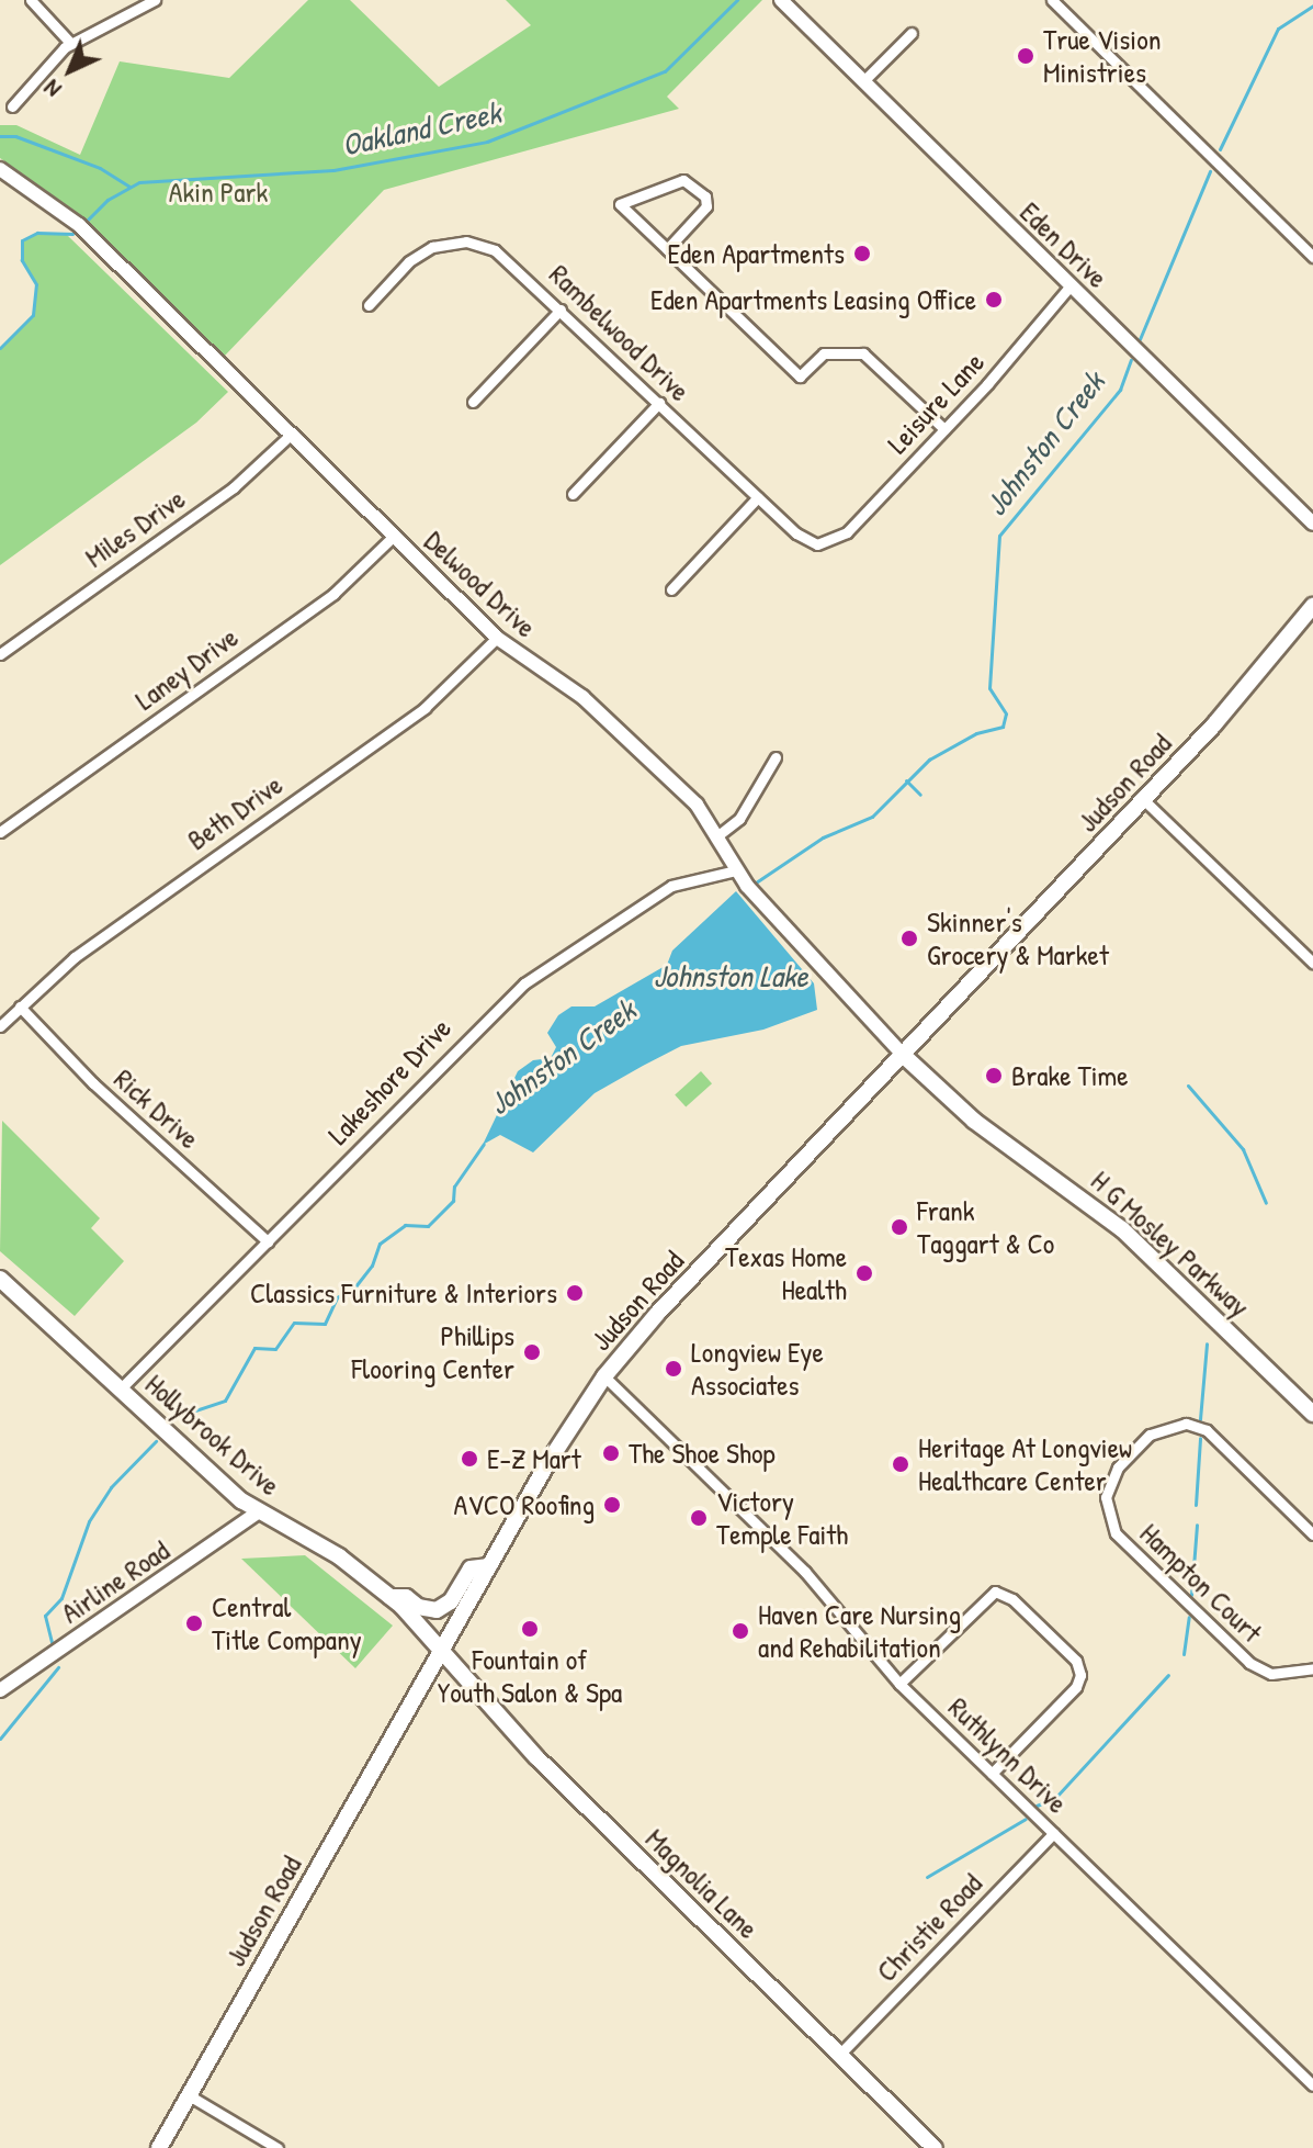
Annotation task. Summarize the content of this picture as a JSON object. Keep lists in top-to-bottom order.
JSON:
{
  "streets": {
    "main road": [
      "Judson Road",
      "H G Mosley Parkway",
      "Hollybrook Drive",
      "Magnolia Lane"
    ],
    "street": [
      "Eden Drive",
      "Rambelwood Drive",
      "Leisure Lane",
      "Miles Drive",
      "Delwood Drive",
      "Laney Drive",
      "Beth Drive",
      "Lakeshore Drive",
      "Rick Drive",
      "Airline Road",
      "Hampton Court",
      "Ruthlynn Drive",
      "Christie Road"
    ]
  },
  "crossings": [
    ["Eden Drive", "Leisure Lane"],
    ["Rambelwood Drive", "Leisure Lane"],
    ["Miles Drive", "Delwood Drive"],
    ["Delwood Drive", "Laney Drive"],
    ["Delwood Drive", "Judson Road"],
    ["Delwood Drive", "Beth Drive"],
    ["Delwood Drive", "Lakeshore Drive"],
    ["Delwood Drive", "H G Mosley Parkway"],
    ["Judson Road", "H G Mosley Parkway"],
    ["Judson Road", "Hollybrook Drive"],
    ["Judson Road", "Ruthlynn Drive"],
    ["Judson Road", "Magnolia Lane"],
    ["Beth Drive", "Rick Drive"],
    ["Lakeshore Drive", "Rick Drive"],
    ["Lakeshore Drive", "Hollybrook Drive"],
    ["Hollybrook Drive", "Airline Road"],
    ["Hollybrook Drive", "Magnolia Lane"],
    ["Ruthlynn Drive", "Christie Road"],
    ["Magnolia Lane", "Christie Road"]
  ],
  "water": ["Oakland Creek", "Johnston Creek", "Johnston Lake"],
  "parks": ["Akin Park"],
  "places": [
    "True Vision Ministries",
    "Eden Apartments",
    "Eden Apartments Leasing Office",
    "Skinner's Grocery & Market",
    "Brake Time",
    "Frank Taggart & Co",
    "Texas Home Health",
    "Classics Furniture & Interiors",
    "Phillips Flooring Center",
    "Longview Eye Associates",
    "The Shoe Shop",
    "E-Z Mart",
    "Heritage At Longview Healthcare Center",
    "AVCO Roofing",
    "Victory Temple Faith",
    "Central Title Company",
    "Fountain of Youth Salon & Spa",
    "Haven Care Nursing and Rehabilitation"
  ],
  "north": "bottom left"
}
